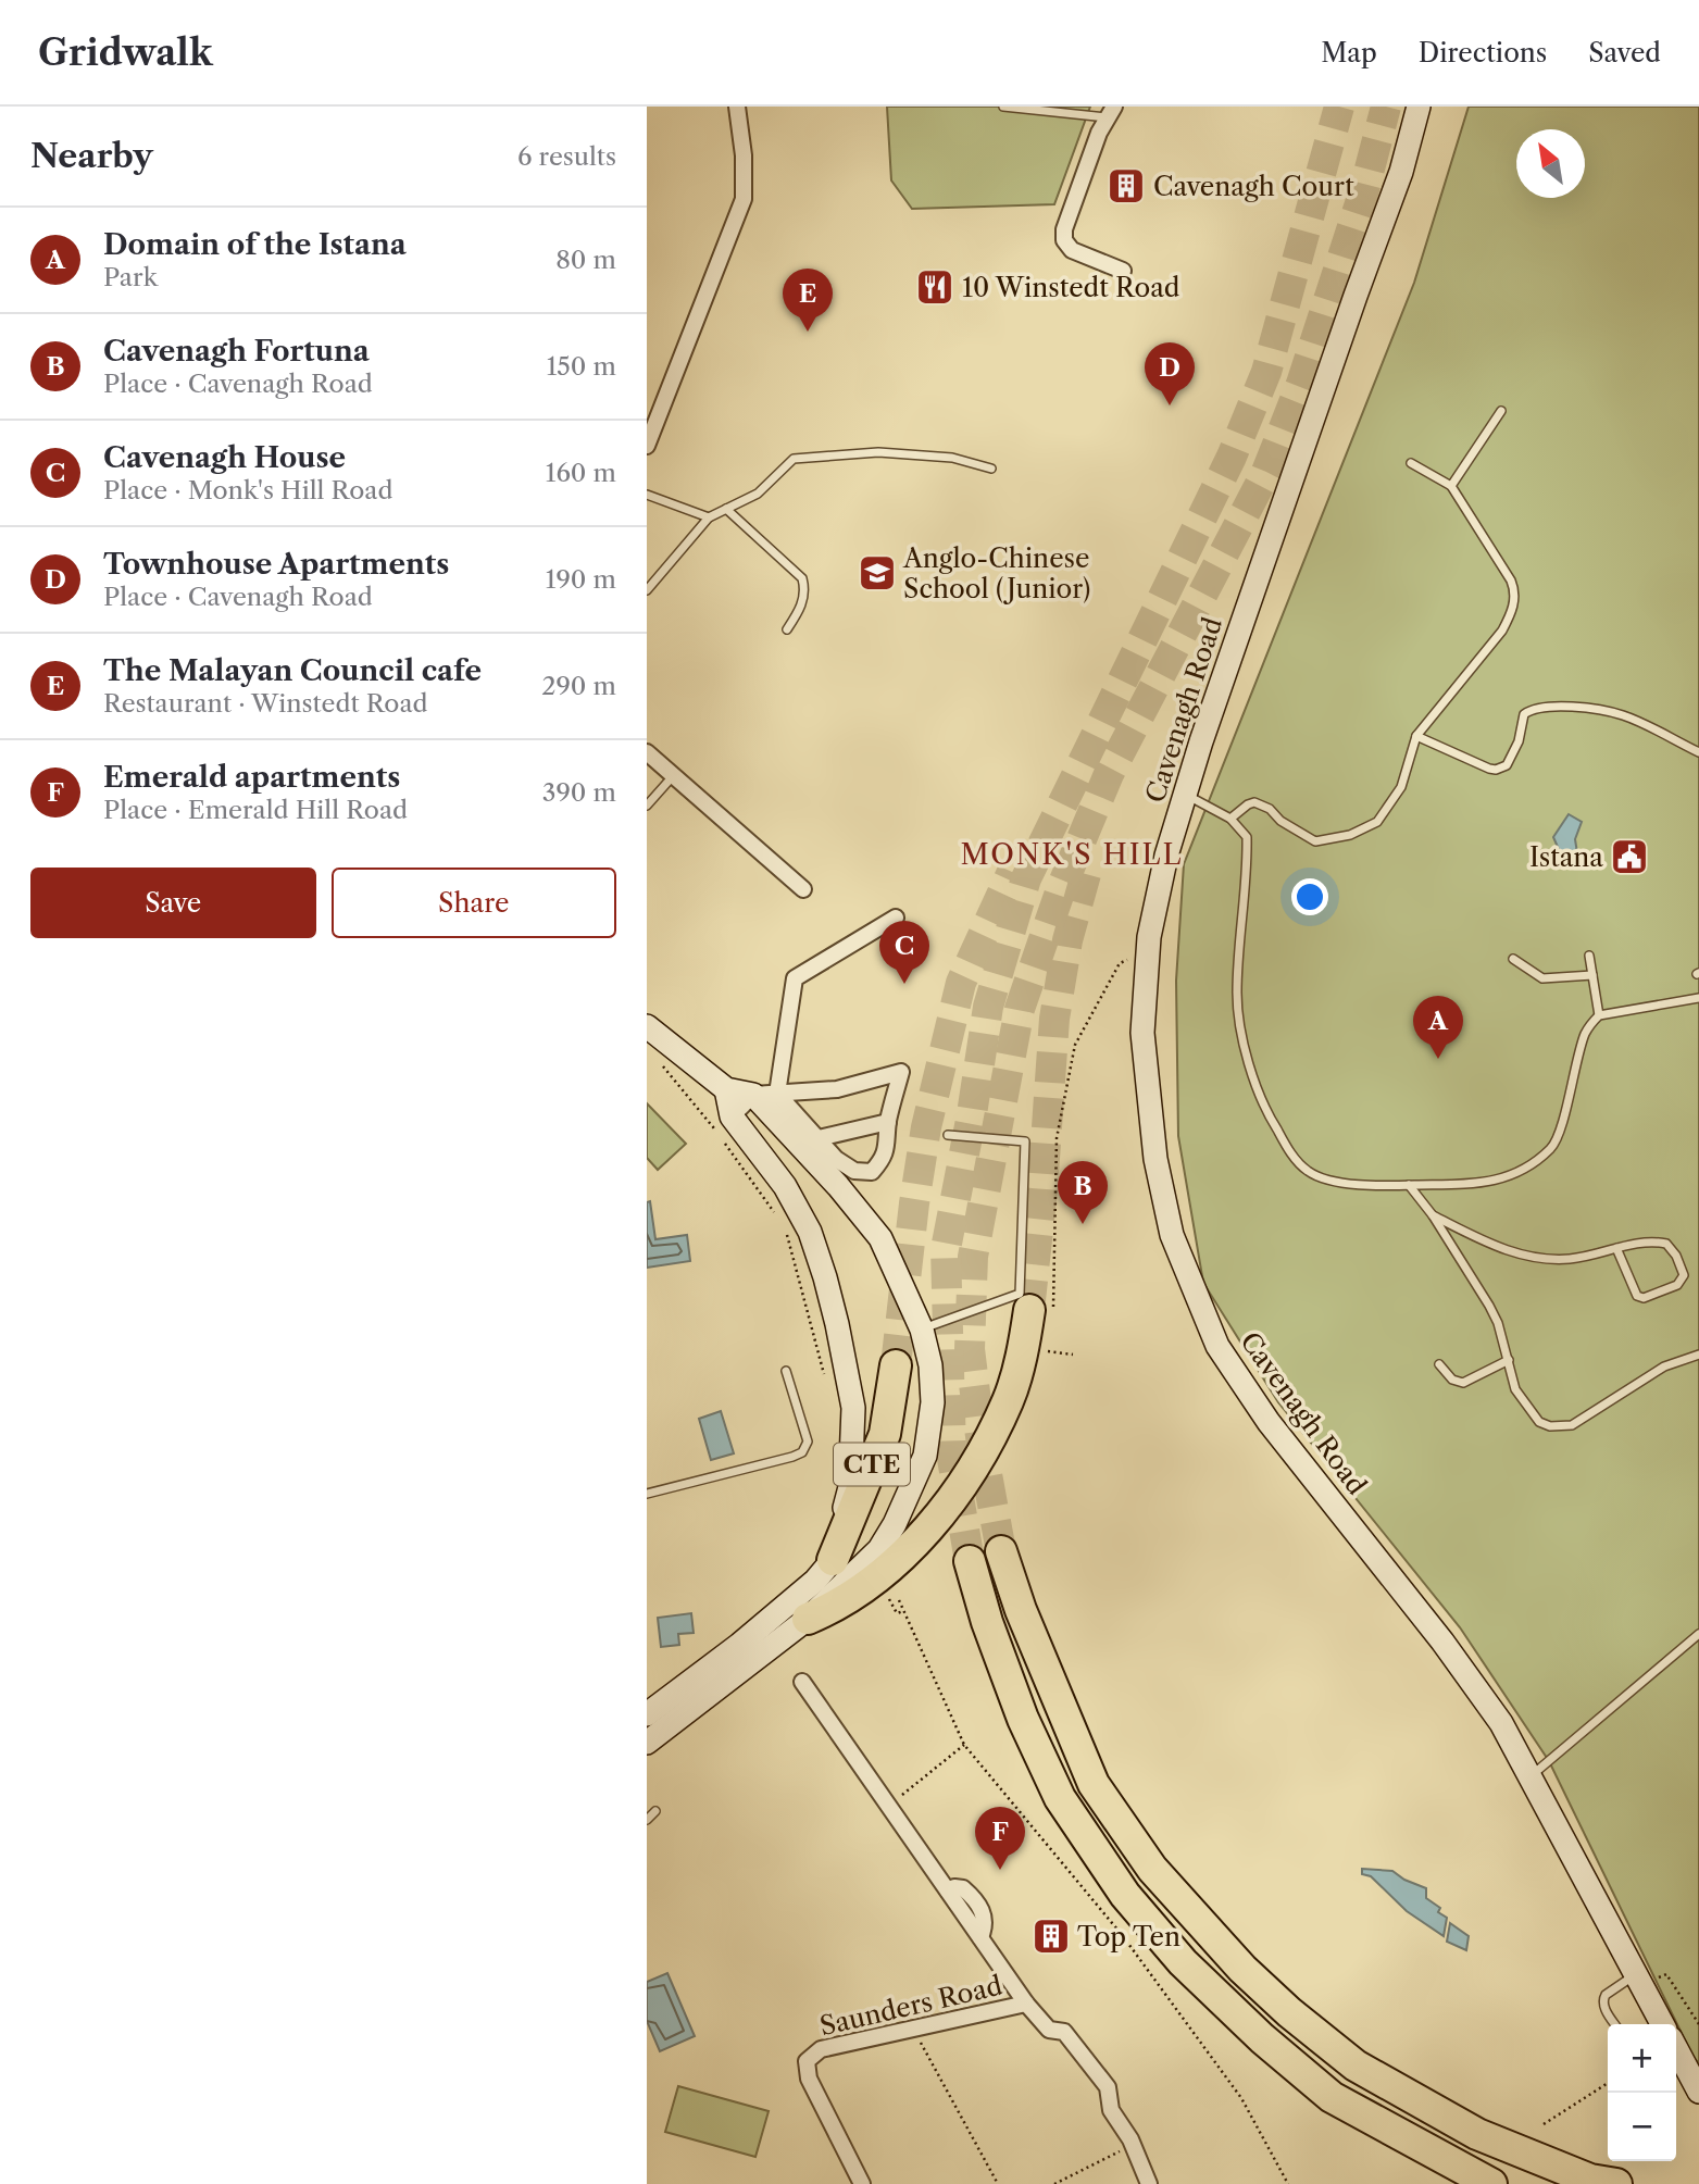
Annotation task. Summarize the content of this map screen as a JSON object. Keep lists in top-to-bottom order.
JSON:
{
  "streets": {
    "highway": ["CTE"],
    "street": ["Cavenagh Road", "Saunders Road"]
  },
  "districts": ["MONK'S HILL"],
  "places": {
    "building": ["Cavenagh Court", "Top Ten"],
    "restaurant": ["10 Winstedt Road"],
    "school or university": ["Anglo-Chinese School (Junior)"],
    "public building": ["Istana"]
  },
  "north": "top left",
  "page": {
    "header": "Gridwalk",
    "nav": ["Map", "Directions", "Saved"],
    "heading": ["Nearby", "6 results"],
    "list": [
      {
        "mark": "A",
        "name": "Domain of the Istana",
        "note": "Park",
        "value": "80 m"
      },
      {
        "mark": "B",
        "name": "Cavenagh Fortuna",
        "note": "Place · Cavenagh Road",
        "value": "150 m"
      },
      {
        "mark": "C",
        "name": "Cavenagh House",
        "note": "Place · Monk's Hill Road",
        "value": "160 m"
      },
      {
        "mark": "D",
        "name": "Townhouse Apartments",
        "note": "Place · Cavenagh Road",
        "value": "190 m"
      },
      {
        "mark": "E",
        "name": "The Malayan Council cafe",
        "note": "Restaurant · Winstedt Road",
        "value": "290 m"
      },
      {
        "mark": "F",
        "name": "Emerald apartments",
        "note": "Place · Emerald Hill Road",
        "value": "390 m"
      }
    ],
    "pins": [
      "E",
      "D",
      "C",
      "A",
      "B",
      "F"
    ],
    "buttons": ["Save", "Share"],
    "map_buttons": ["+", "−"]
  }
}
